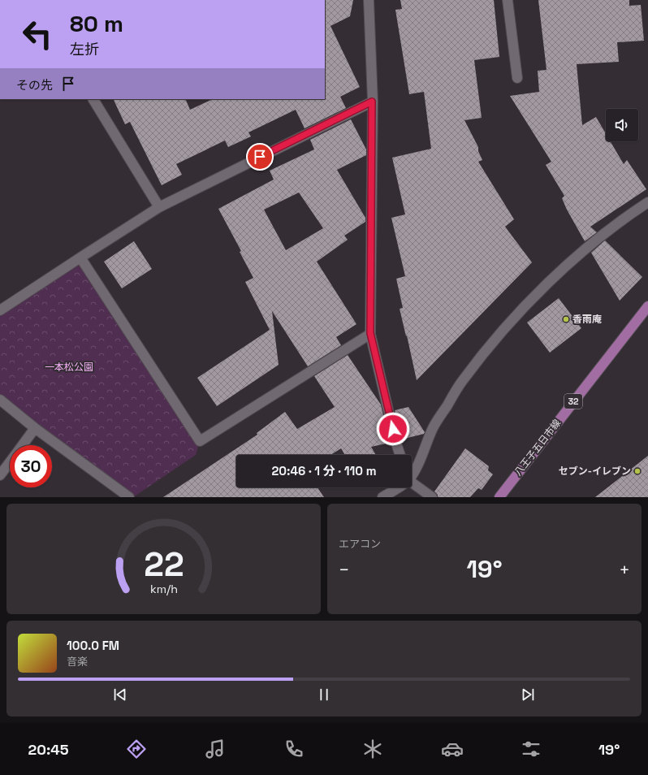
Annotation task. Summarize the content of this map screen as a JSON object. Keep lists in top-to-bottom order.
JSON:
{
  "streets": {
    "main road": ["32", "八王子五日市線"]
  },
  "parks": ["一本松公園"],
  "places": ["香雨庵", "セブン-イレブン"],
  "page": {
    "turn": ["80 m", "左折"],
    "then": "その先",
    "limit": "30",
    "trip": "20:46 · 1 分 · 110 m",
    "tile": "エアコン",
    "heat": ["−", "19°", "+"],
    "song": ["100.0 FM", "音楽"],
    "tabs": ["20:45", "19°"],
    "gauge": ["22", "km/h"]
  }
}
